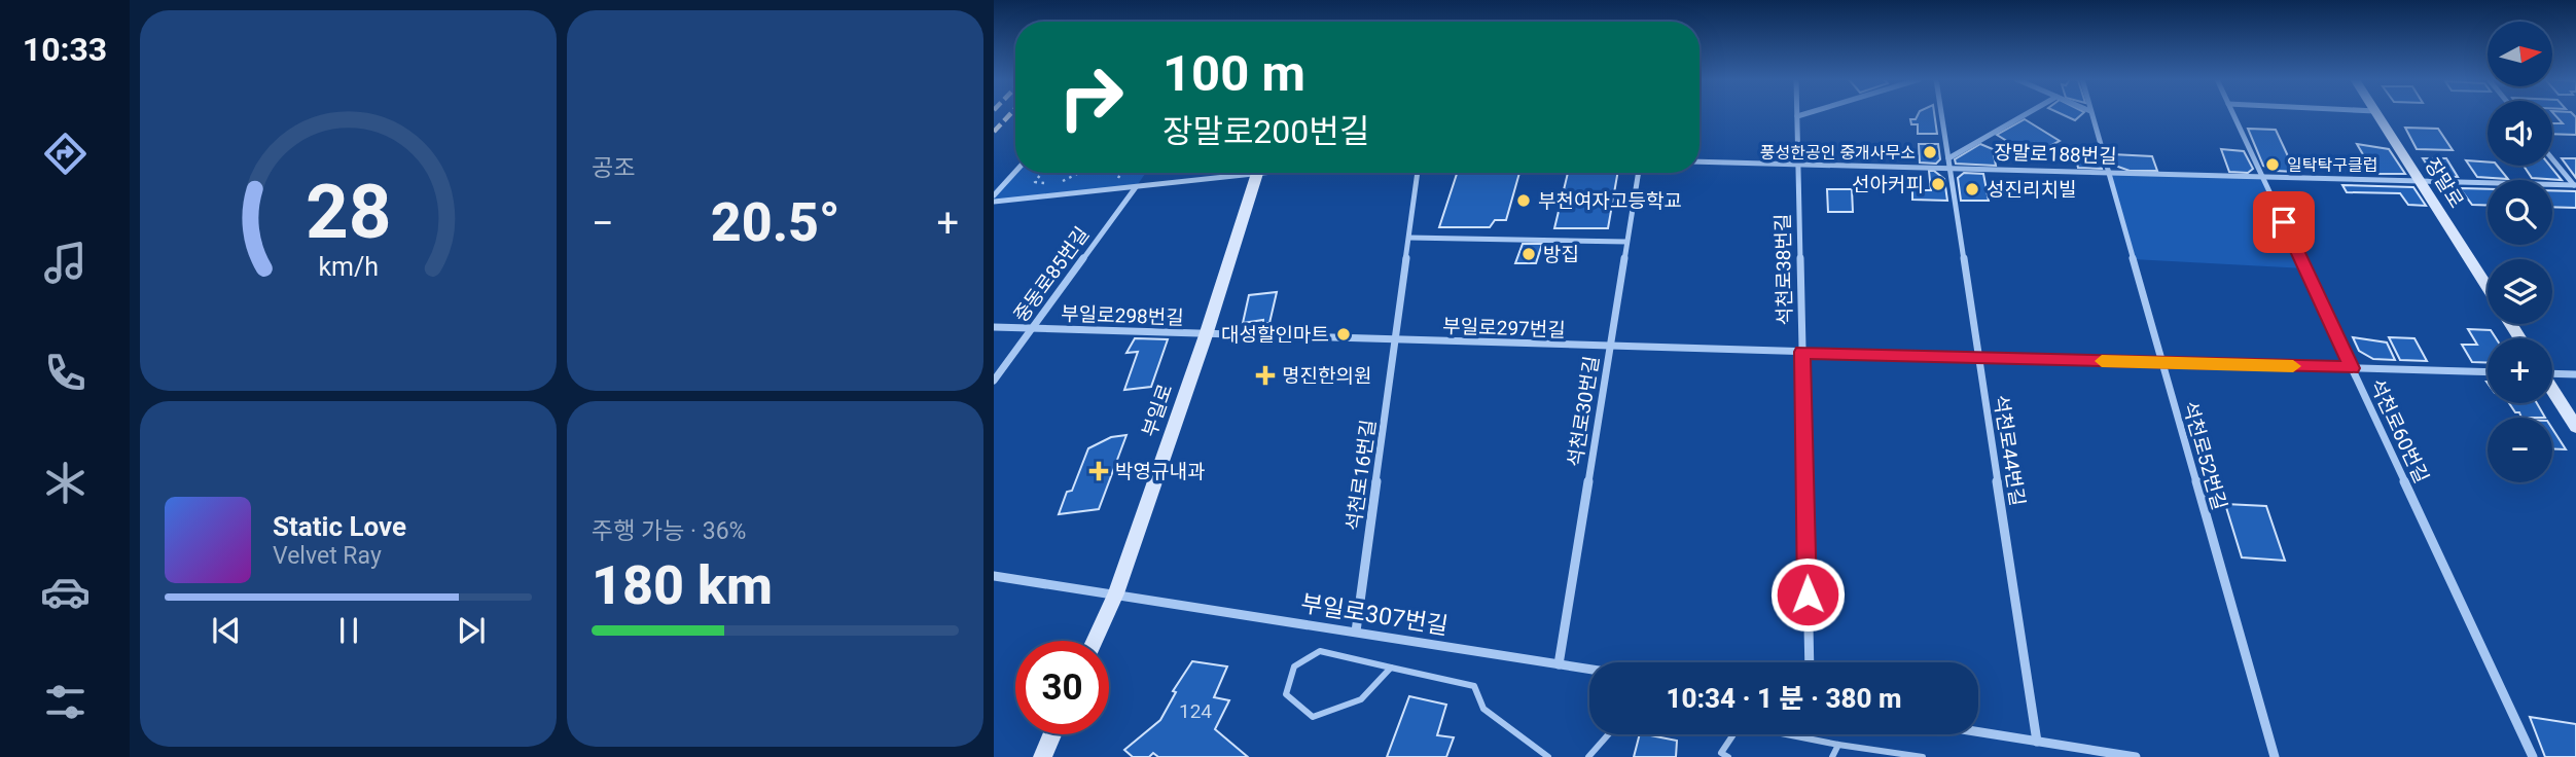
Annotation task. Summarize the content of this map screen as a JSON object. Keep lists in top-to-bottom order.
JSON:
{
  "streets": {
    "street": [
      "장말로188번길",
      "장말로",
      "석천로38번길",
      "중동로85번길",
      "부일로298번길",
      "부일로297번길",
      "부일로",
      "석천로30번길",
      "석천로60번길",
      "석천로44번길",
      "석천로52번길",
      "석천로16번길",
      "부일로307번길"
    ]
  },
  "crossings": [
    ["장말로188번길", "장말로"],
    ["장말로188번길", "석천로38번길"],
    ["장말로188번길", "석천로60번길"],
    ["장말로188번길", "석천로44번길"],
    ["장말로188번길", "석천로52번길"],
    ["석천로38번길", "부일로297번길"],
    ["중동로85번길", "부일로298번길"],
    ["부일로298번길", "부일로297번길"],
    ["부일로298번길", "부일로"],
    ["부일로297번길", "부일로"],
    ["부일로297번길", "석천로30번길"],
    ["부일로297번길", "석천로60번길"],
    ["부일로297번길", "석천로44번길"],
    ["부일로297번길", "석천로52번길"],
    ["부일로297번길", "석천로16번길"],
    ["부일로", "부일로307번길"],
    ["석천로30번길", "부일로307번길"],
    ["석천로16번길", "부일로307번길"]
  ],
  "places": {
    "other": [
      "풍성한공인 중개사무소",
      "일탁탁구클럽",
      "선아커피",
      "성진리치빌",
      "부천여자고등학교",
      "방집",
      "대성할인마트"
    ],
    "health": ["명진한의원", "박영규내과"]
  },
  "house_numbers": ["124"],
  "north": "right",
  "page": {
    "tabs": "10:33",
    "tile": [
      "공조",
      ["주행 가능 · 36%", "180 km"]
    ],
    "map_buttons": ["+", "−"],
    "turn": ["100 m", "장말로200번길"],
    "heat": ["−", "20.5°", "+"],
    "song": ["Static Love", "Velvet Ray"],
    "limit": "30",
    "trip": "10:34 · 1 분 · 380 m",
    "gauge": ["28", "km/h"]
  }
}
